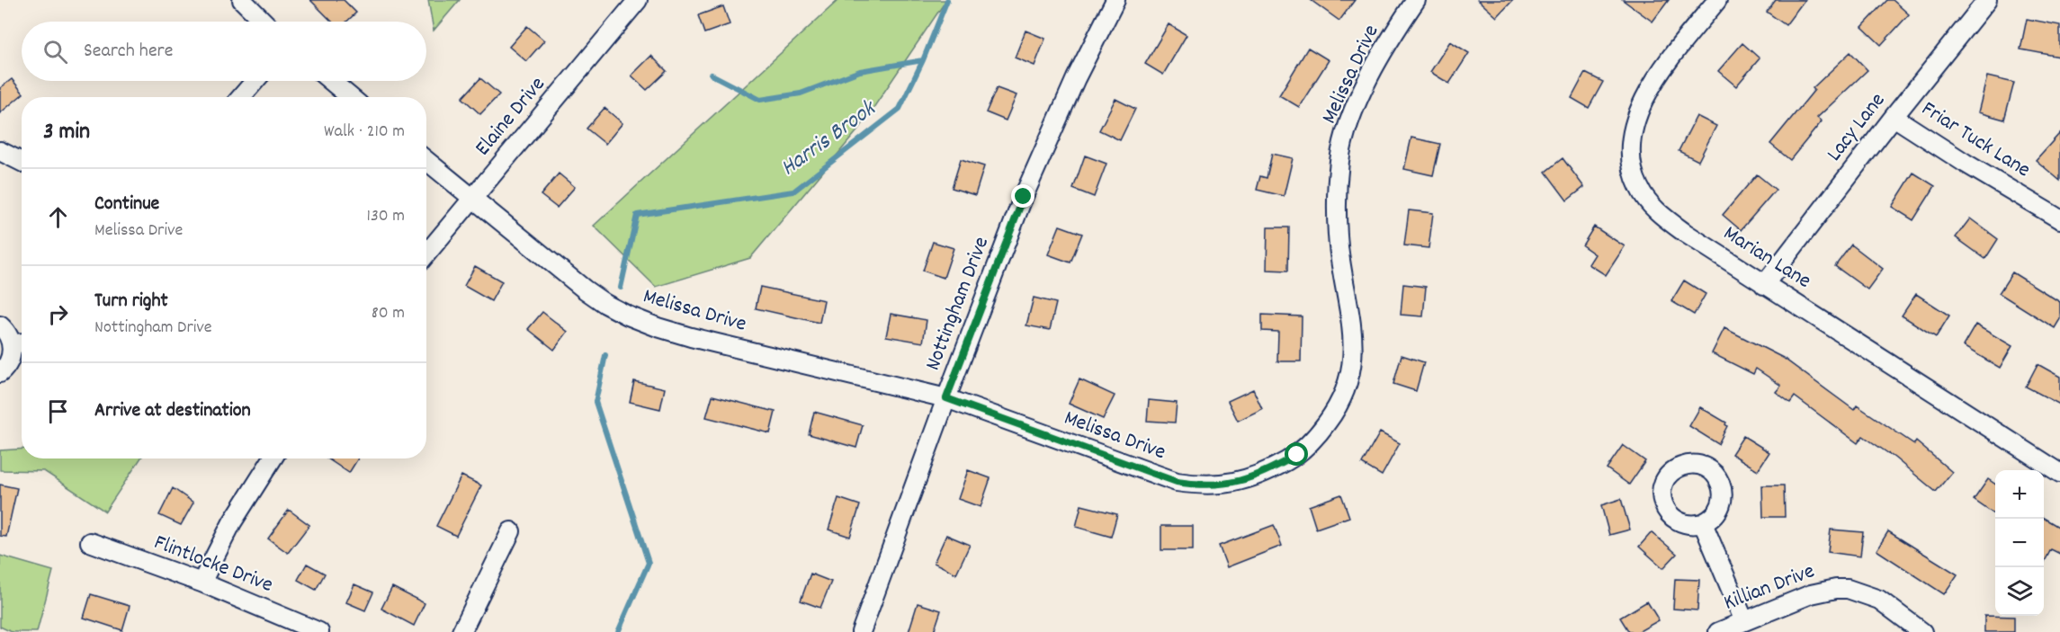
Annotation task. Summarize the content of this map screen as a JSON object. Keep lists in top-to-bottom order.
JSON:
{
  "streets": {
    "street": [
      "Melissa Drive",
      "Elaine Drive",
      "Lacy Lane",
      "Friar Tuck Lane",
      "Marian Lane",
      "Nottingham Drive",
      "Flintlocke Drive",
      "Killian Drive"
    ]
  },
  "crossings": [
    ["Melissa Drive", "Elaine Drive"],
    ["Melissa Drive", "Nottingham Drive"],
    ["Lacy Lane", "Friar Tuck Lane"],
    ["Lacy Lane", "Marian Lane"]
  ],
  "water": ["Harris Brook"],
  "page": {
    "search": "Search here",
    "heading": ["3 min", "Walk · 210 m"],
    "list": [
      ["Continue", "Melissa Drive", "130 m"],
      ["Turn right", "Nottingham Drive", "80 m"],
      "Arrive at destination"
    ],
    "map_buttons": ["+", "−"]
  }
}
